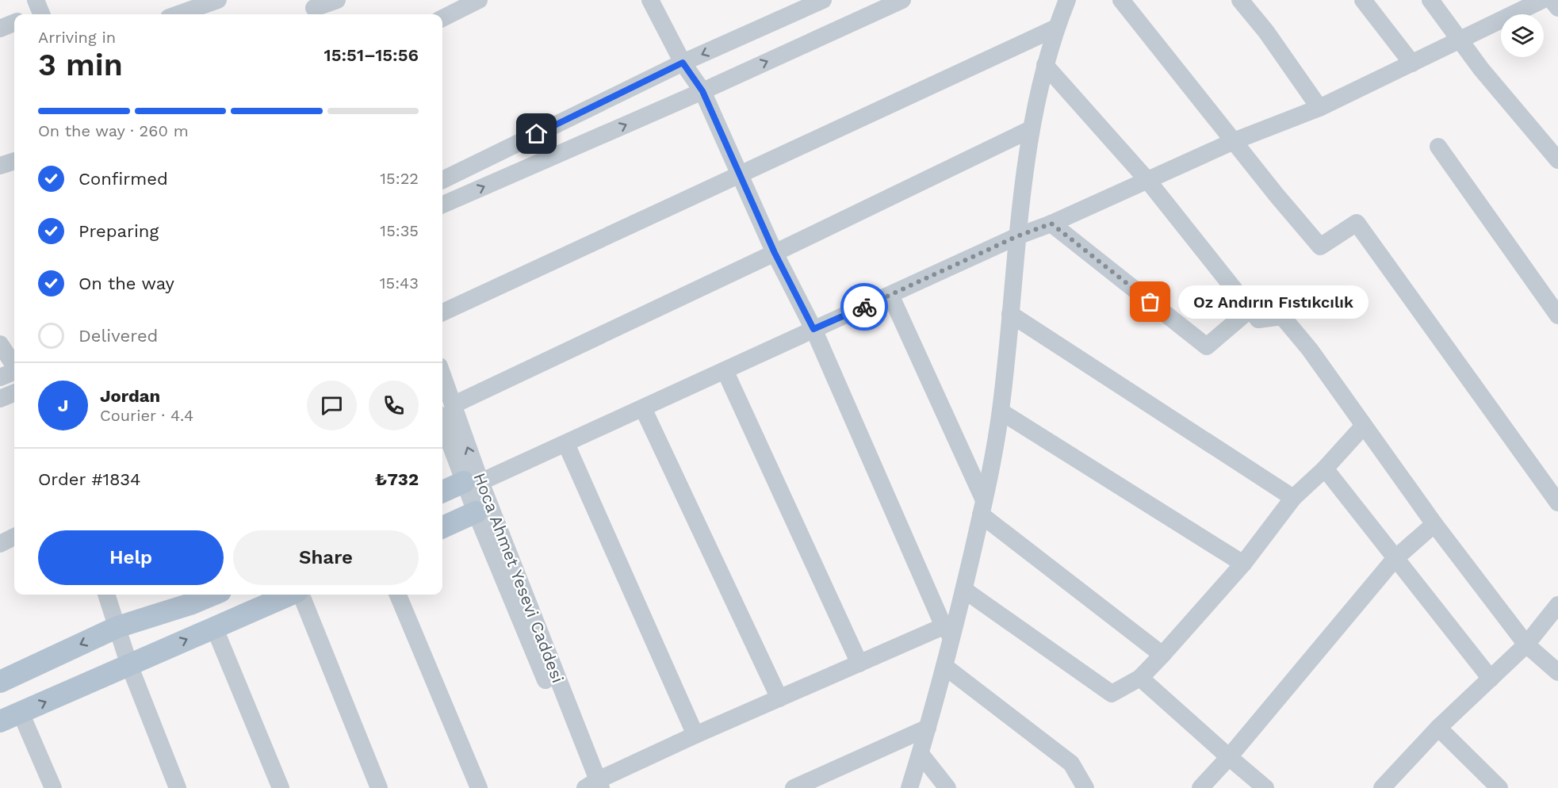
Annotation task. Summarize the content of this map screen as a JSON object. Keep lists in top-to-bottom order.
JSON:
{
  "streets": {
    "street": ["Hoca Ahmet Yesevi Caddesi"]
  },
  "places": ["Oz Andırın Fıstıkcılık"],
  "page": {
    "heading": ["3 min", "Arriving in", "15:51–15:56"],
    "panel": [
      "Jordan",
      "Courier · 4.4",
      "Order #1834",
      "₺732"
    ],
    "bar": "On the way · 260 m",
    "list": [
      ["Confirmed", "15:22"],
      ["Preparing", "15:35"],
      ["On the way", "15:43"],
      "Delivered"
    ],
    "bubble": "Oz Andırın Fıstıkcılık",
    "round": "J",
    "buttons": ["Help", "Share"]
  }
}
